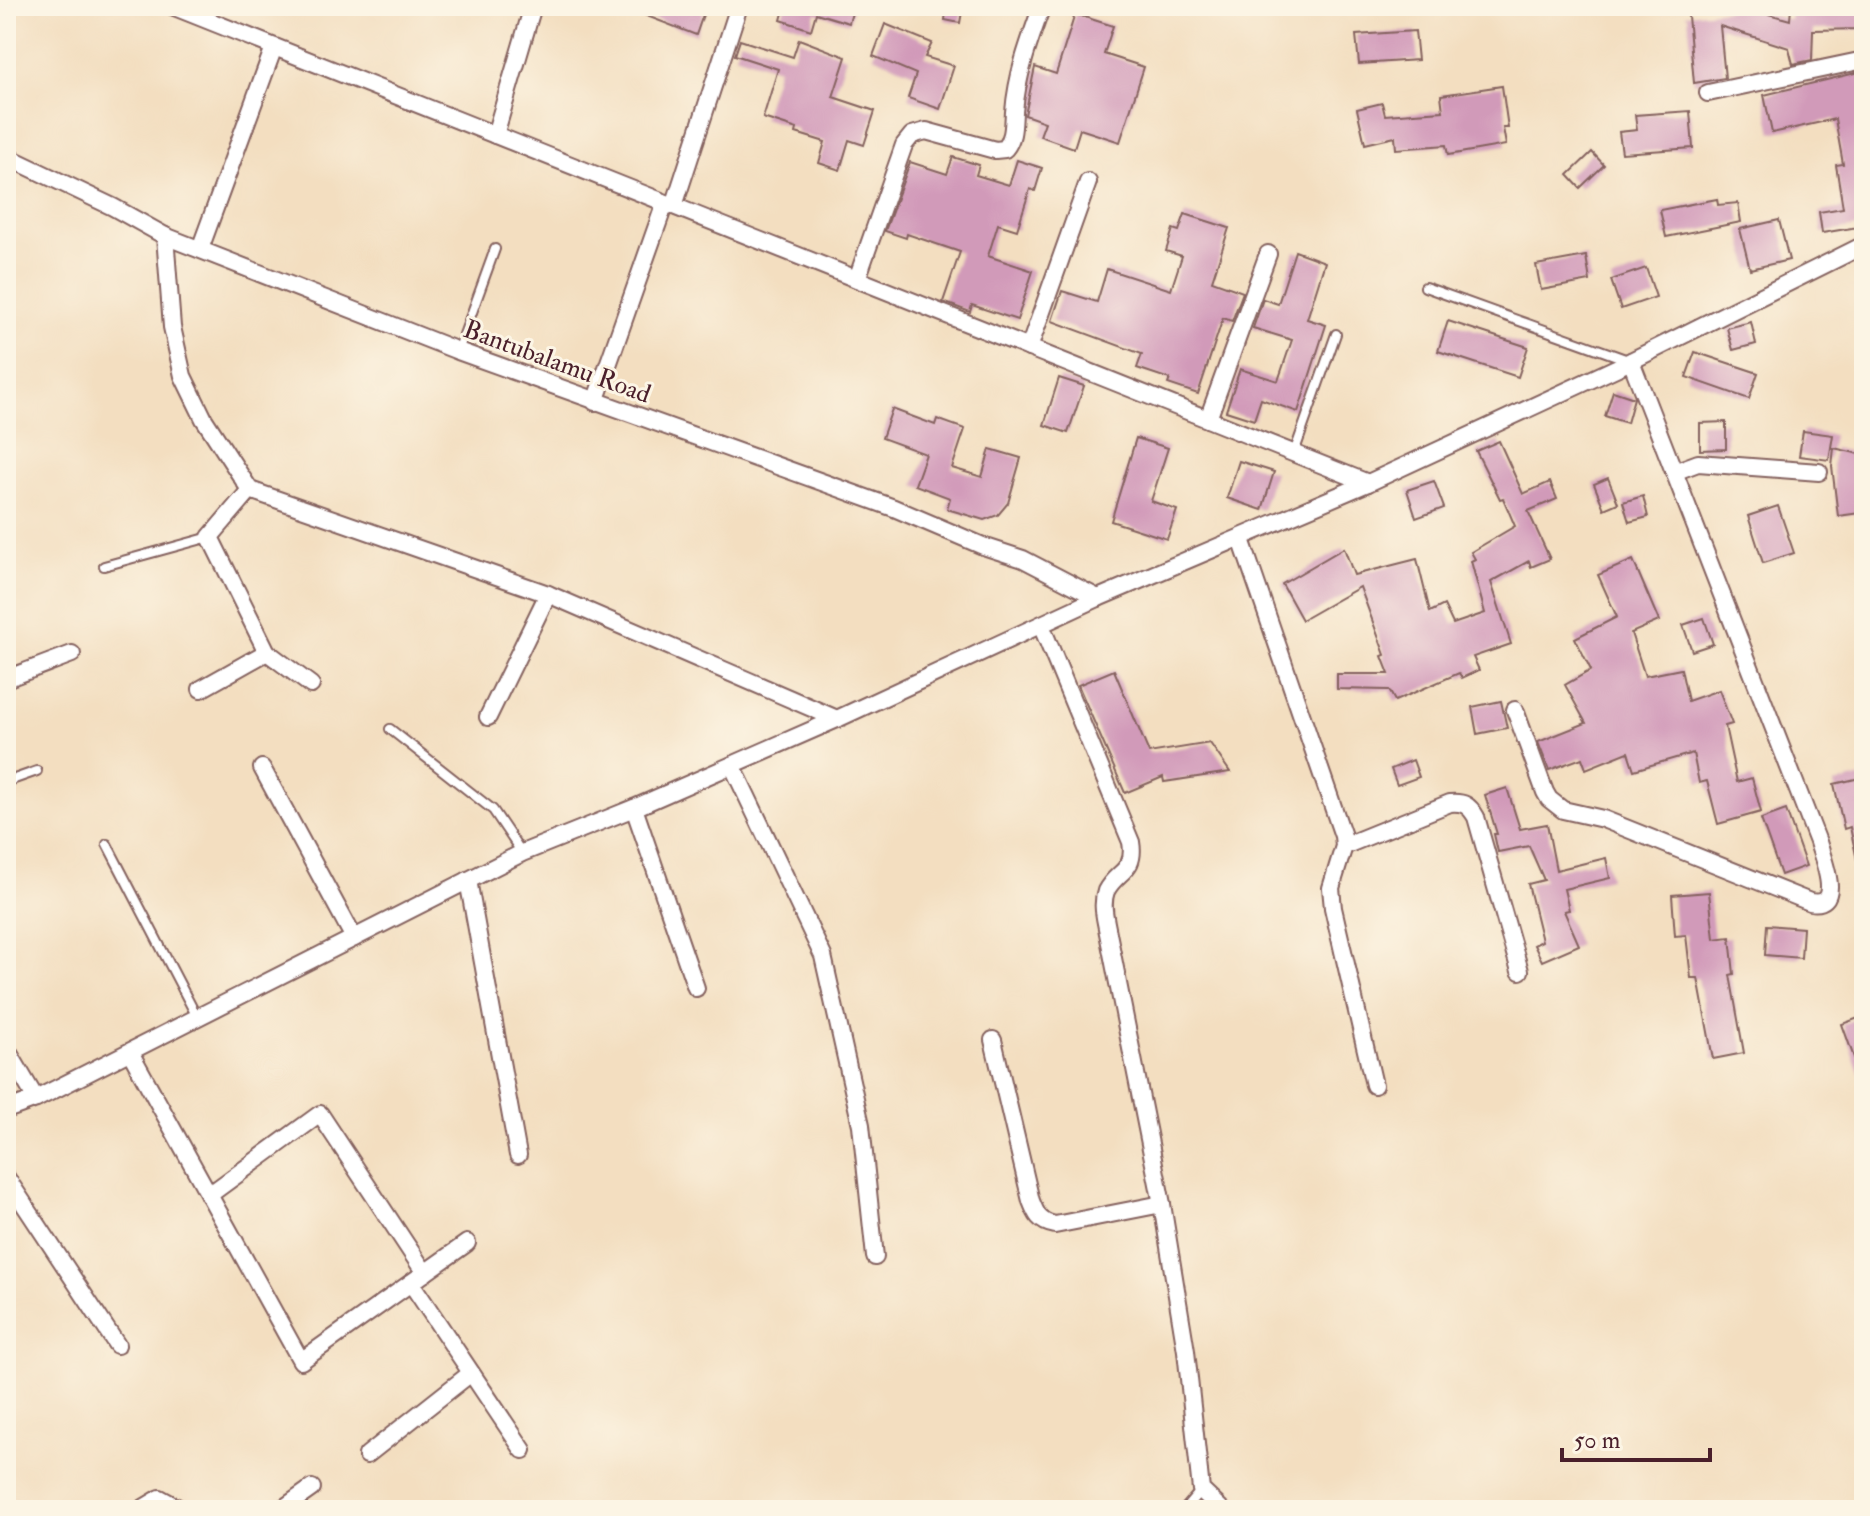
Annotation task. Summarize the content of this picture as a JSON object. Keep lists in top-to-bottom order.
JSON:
{
  "streets": {
    "street": ["Bantubalamu Road"]
  },
  "scale_bar": "50 m"
}
